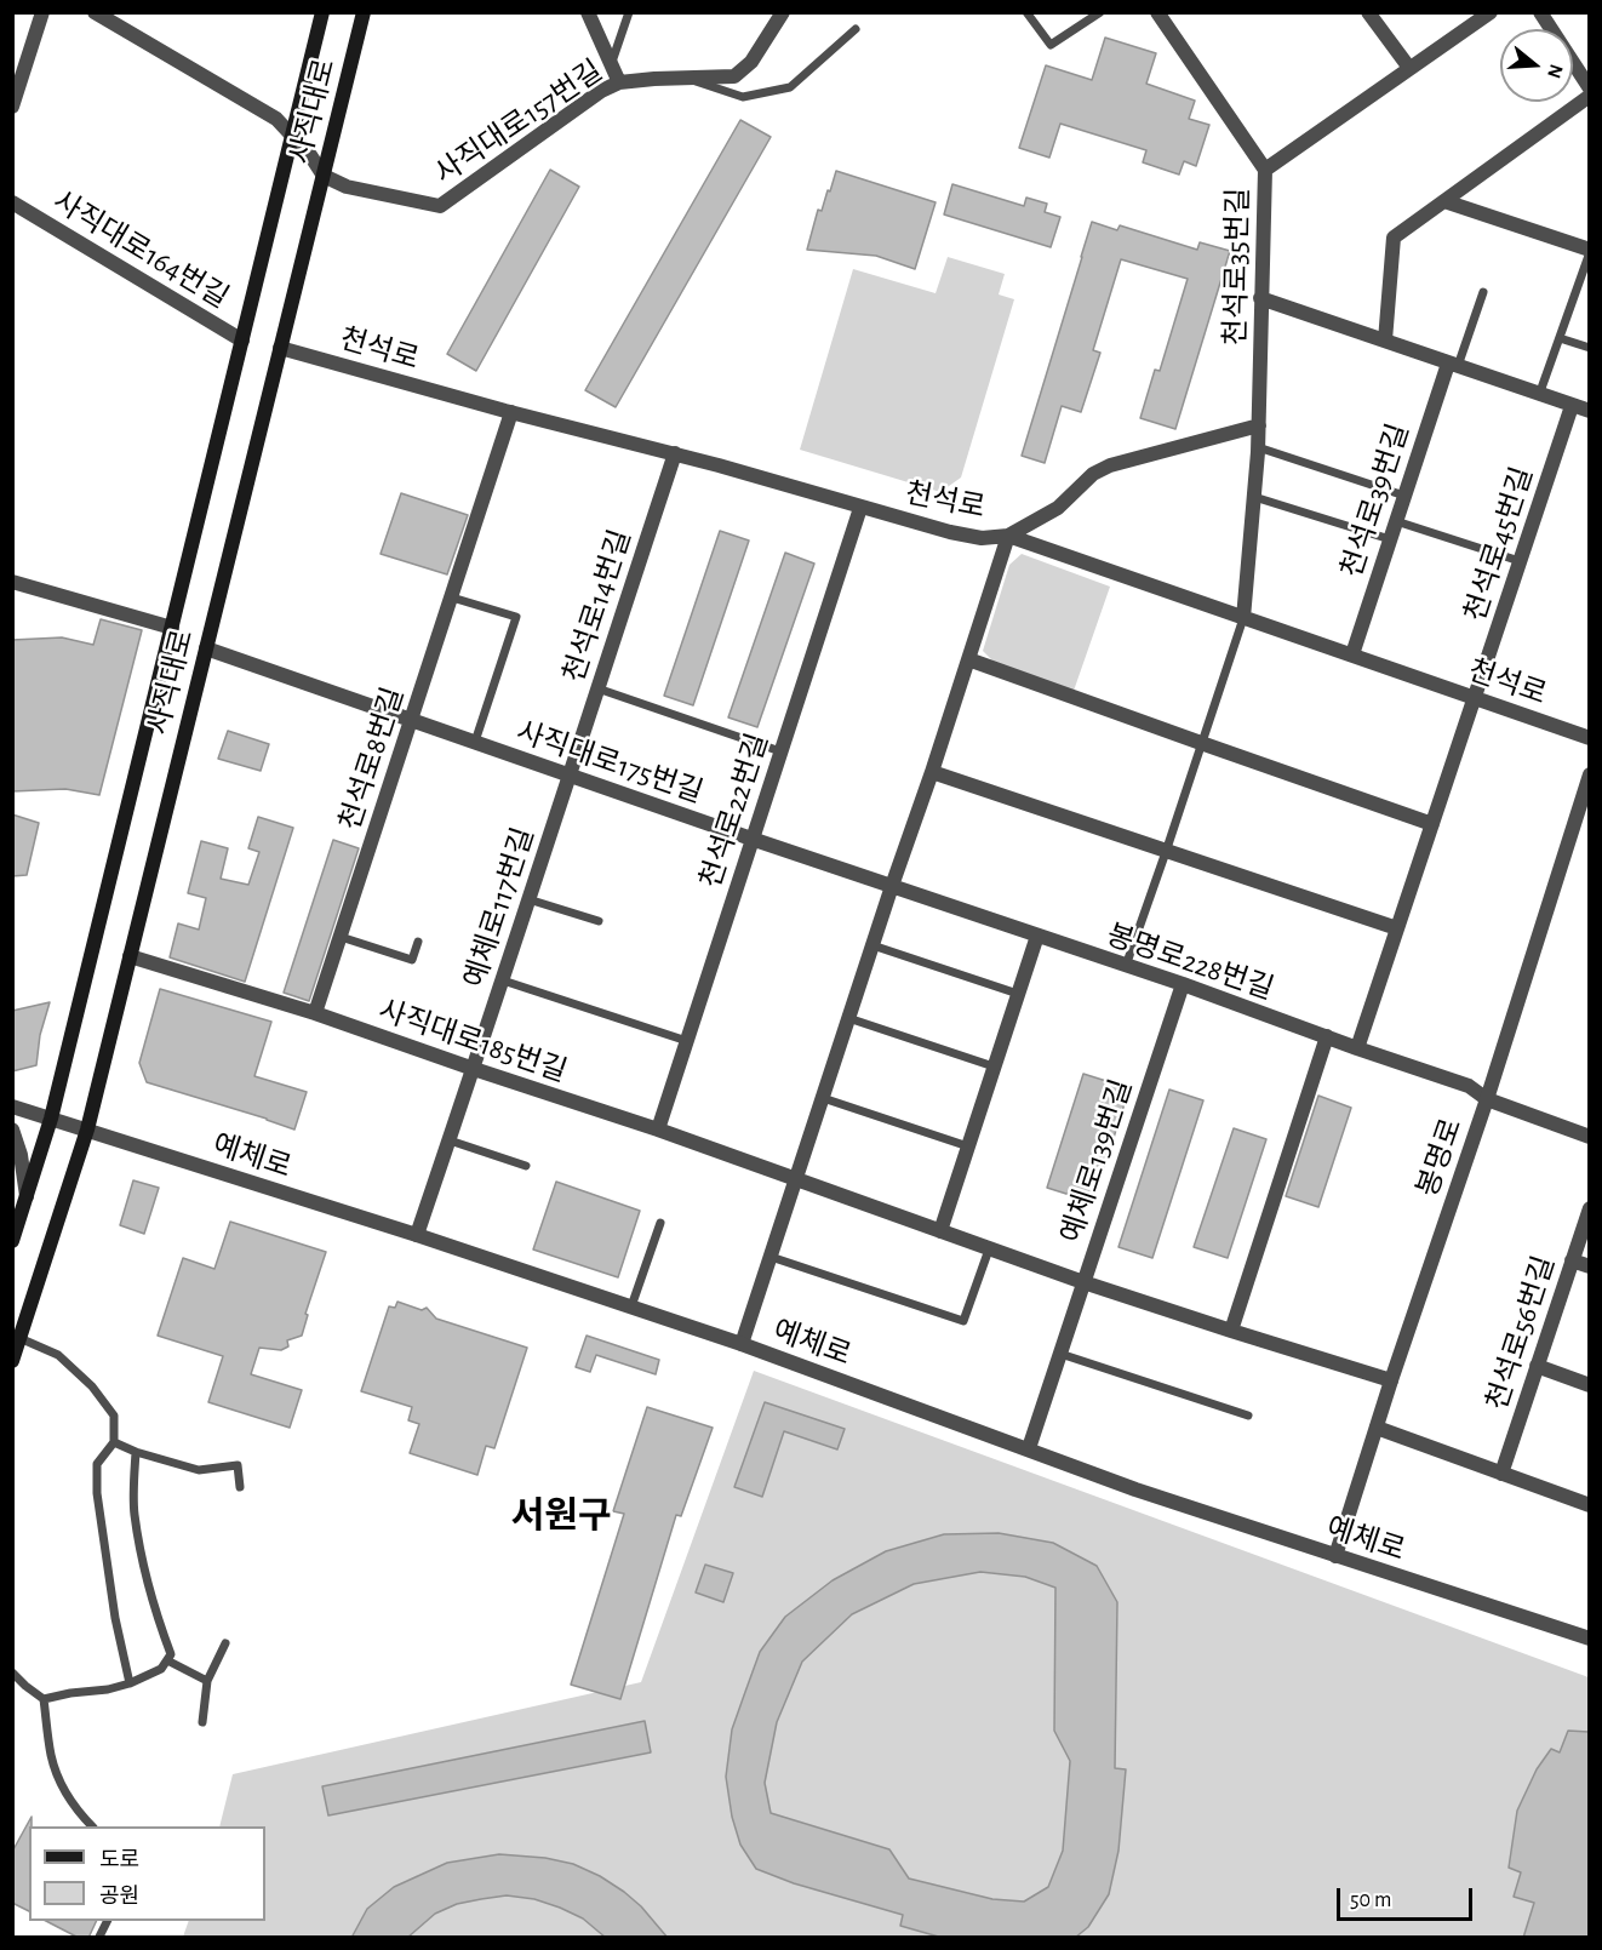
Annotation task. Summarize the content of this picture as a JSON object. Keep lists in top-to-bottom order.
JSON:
{
  "streets": {
    "main road": ["사직대로"],
    "street": [
      "사직대로157번길",
      "사직대로164번길",
      "천석로35번길",
      "천석로",
      "천석로39번길",
      "천석로45번길",
      "천석로14번길",
      "천석로8번길",
      "사직대로175번길",
      "천석로22번길",
      "예체로117번길",
      "봉명로228번길",
      "사직대로185번길",
      "예체로",
      "봉명로",
      "예체로139번길",
      "천석로56번길"
    ]
  },
  "crossings": [
    ["사직대로", "사직대로157번길"],
    ["사직대로", "사직대로164번길"],
    ["사직대로", "천석로"],
    ["사직대로", "사직대로175번길"],
    ["사직대로", "사직대로185번길"],
    ["사직대로", "예체로"],
    ["천석로35번길", "천석로"],
    ["천석로", "천석로39번길"],
    ["천석로", "천석로45번길"],
    ["천석로", "천석로14번길"],
    ["천석로", "천석로8번길"],
    ["천석로", "천석로22번길"],
    ["천석로45번길", "봉명로228번길"],
    ["천석로14번길", "사직대로175번길"],
    ["천석로14번길", "예체로117번길"],
    ["천석로8번길", "사직대로175번길"],
    ["천석로8번길", "사직대로185번길"],
    ["사직대로175번길", "천석로22번길"],
    ["사직대로175번길", "예체로117번길"],
    ["사직대로175번길", "봉명로228번길"],
    ["천석로22번길", "사직대로185번길"],
    ["예체로117번길", "사직대로185번길"],
    ["예체로117번길", "예체로"],
    ["봉명로228번길", "봉명로"],
    ["봉명로228번길", "예체로139번길"],
    ["사직대로185번길", "봉명로"],
    ["사직대로185번길", "예체로139번길"],
    ["예체로", "봉명로"],
    ["예체로", "예체로139번길"]
  ],
  "districts": ["서원구"],
  "legend": ["도로", "공원"],
  "scale_bar": "50 m",
  "north": "right"
}
